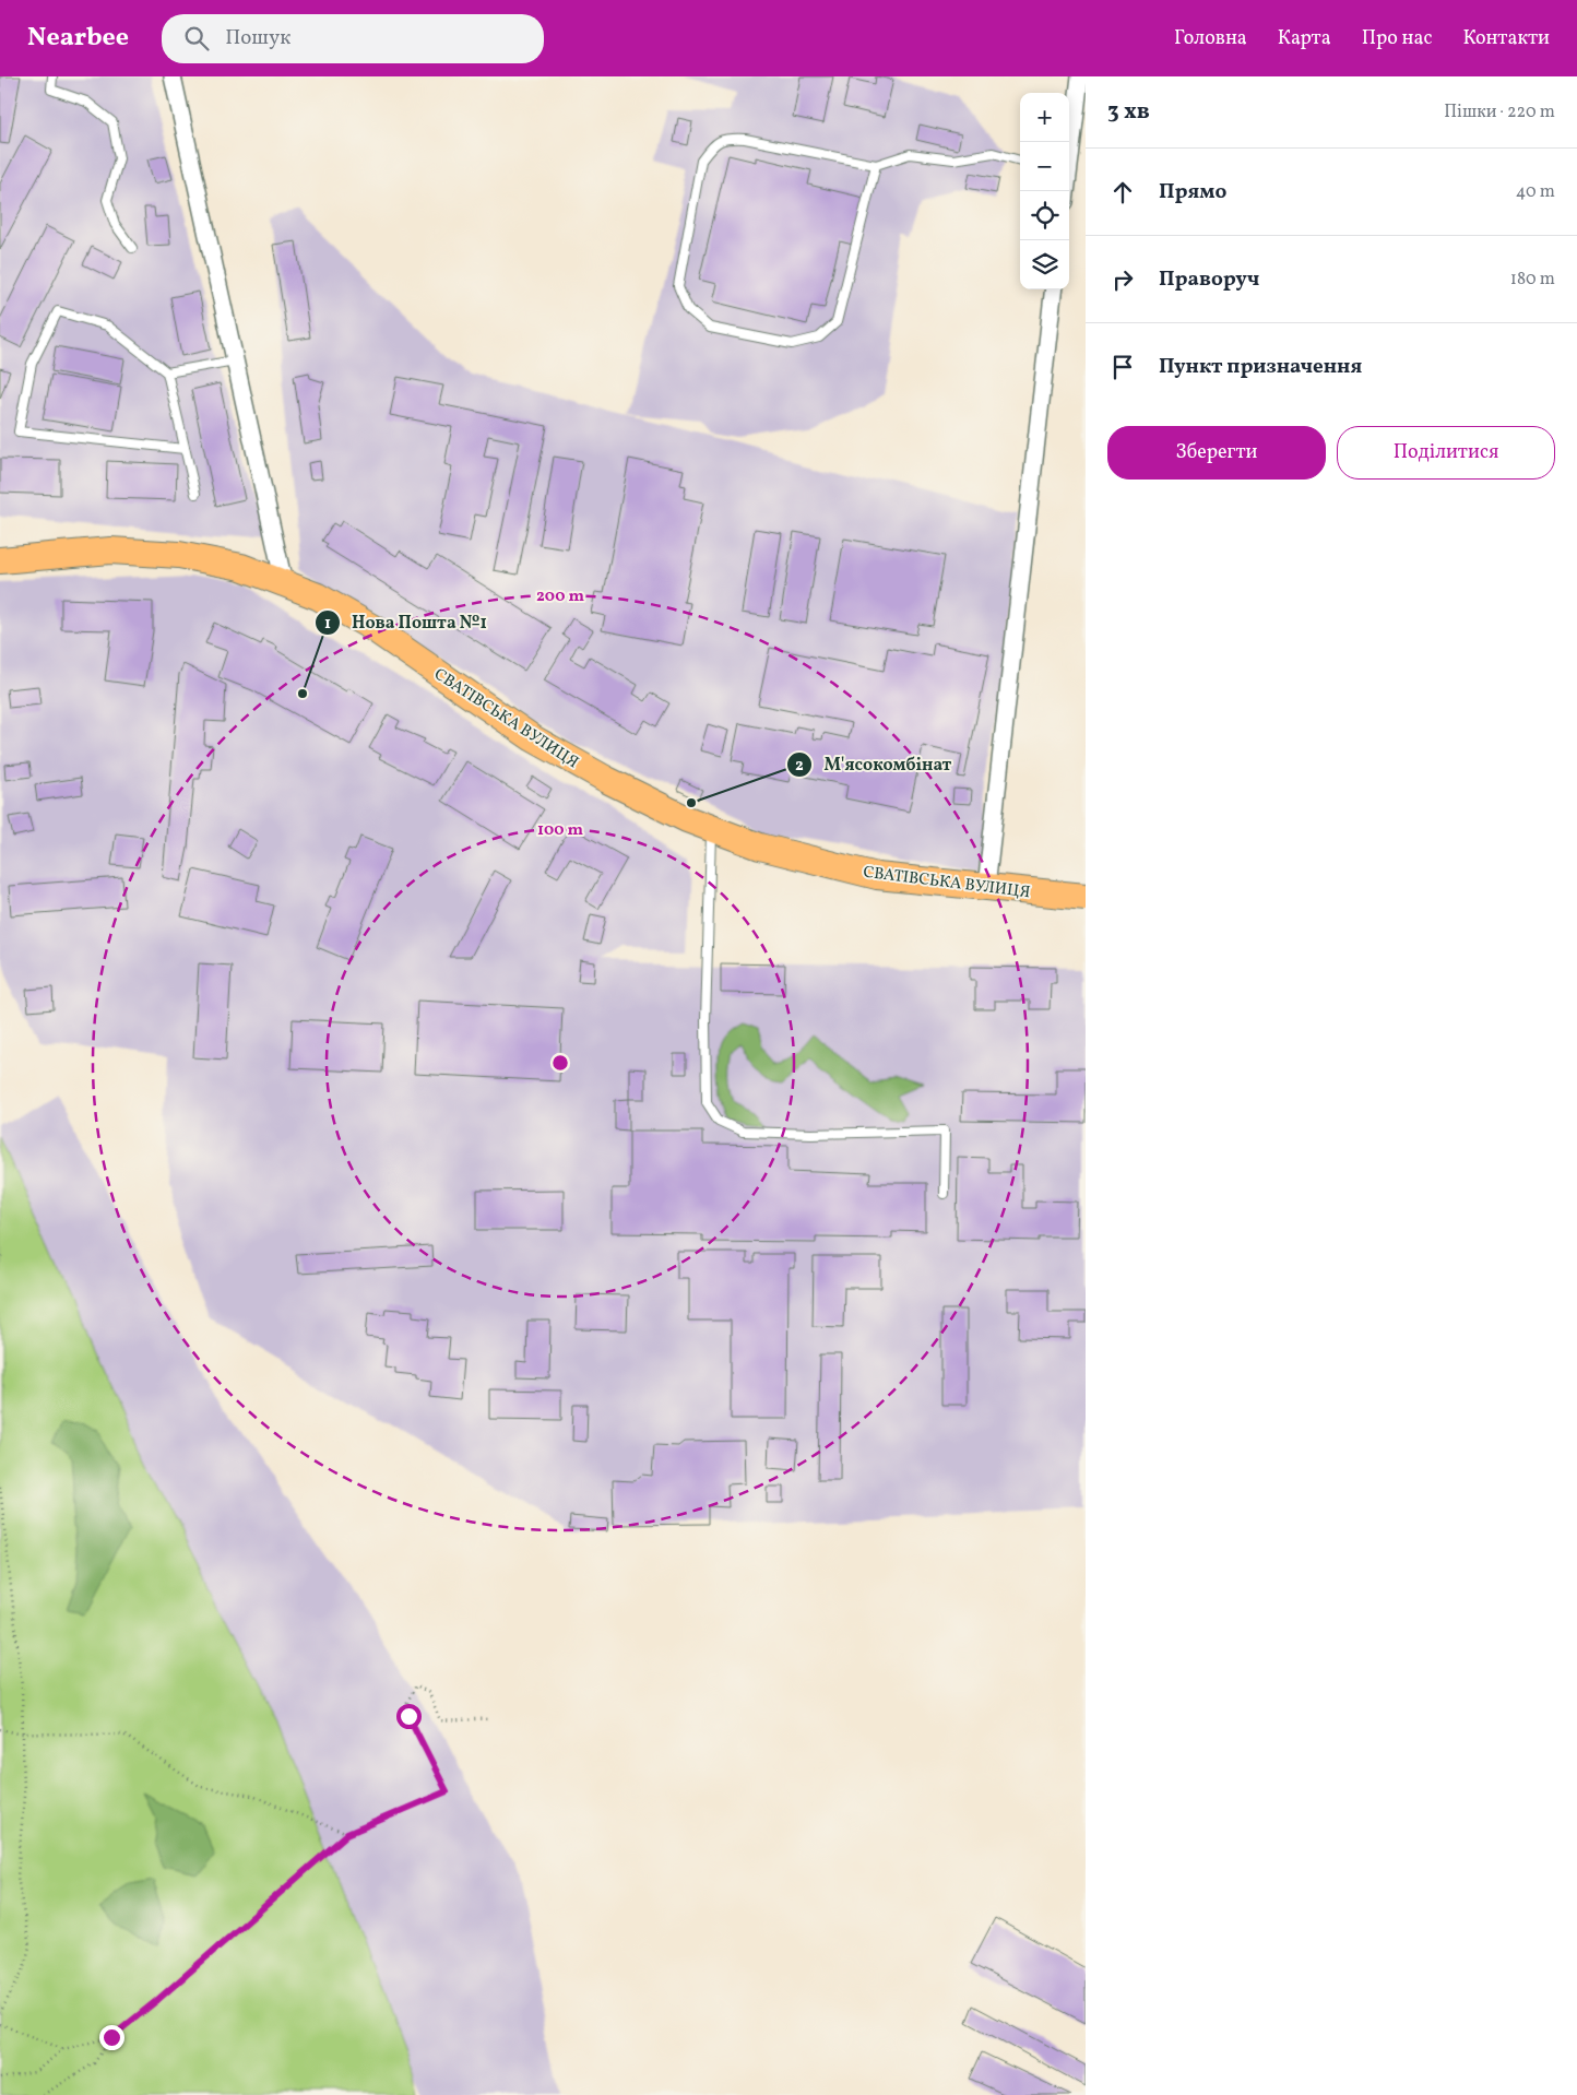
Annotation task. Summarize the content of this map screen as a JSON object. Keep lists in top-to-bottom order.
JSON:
{
  "streets": {
    "main road": ["СВАТІВСЬКА ВУЛИЦЯ"]
  },
  "places": ["Нова Пошта №1", "М'ясокомбінат"],
  "page": {
    "header": "Nearbee",
    "search": "Пошук",
    "nav": [
      "Головна",
      "Карта",
      "Про нас",
      "Контакти"
    ],
    "heading": ["3 хв", "Пішки · 220 m"],
    "map_buttons": ["+", "−"],
    "list": [
      ["Прямо", "40 m"],
      ["Праворуч", "180 m"],
      "Пункт призначення"
    ],
    "buttons": ["Зберегти", "Поділитися"]
  },
  "rings": ["200 m", "100 m"]
}
